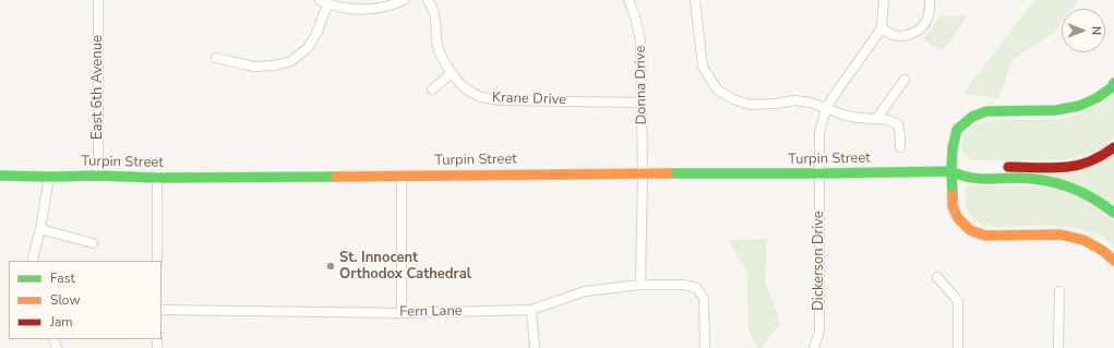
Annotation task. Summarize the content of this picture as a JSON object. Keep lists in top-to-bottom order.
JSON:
{
  "streets": {
    "main road": ["Turpin Street"],
    "street": [
      "Donna Drive",
      "East 6th Avenue",
      "Krane Drive",
      "Dickerson Drive",
      "Fern Lane"
    ]
  },
  "crossings": [
    ["Donna Drive", "Krane Drive"],
    ["Donna Drive", "Turpin Street"],
    ["Donna Drive", "Fern Lane"],
    ["East 6th Avenue", "Turpin Street"],
    ["Turpin Street", "Dickerson Drive"]
  ],
  "places": ["St. Innocent Orthodox Cathedral"],
  "legend": ["Fast", "Slow", "Jam"],
  "north": "right"
}
